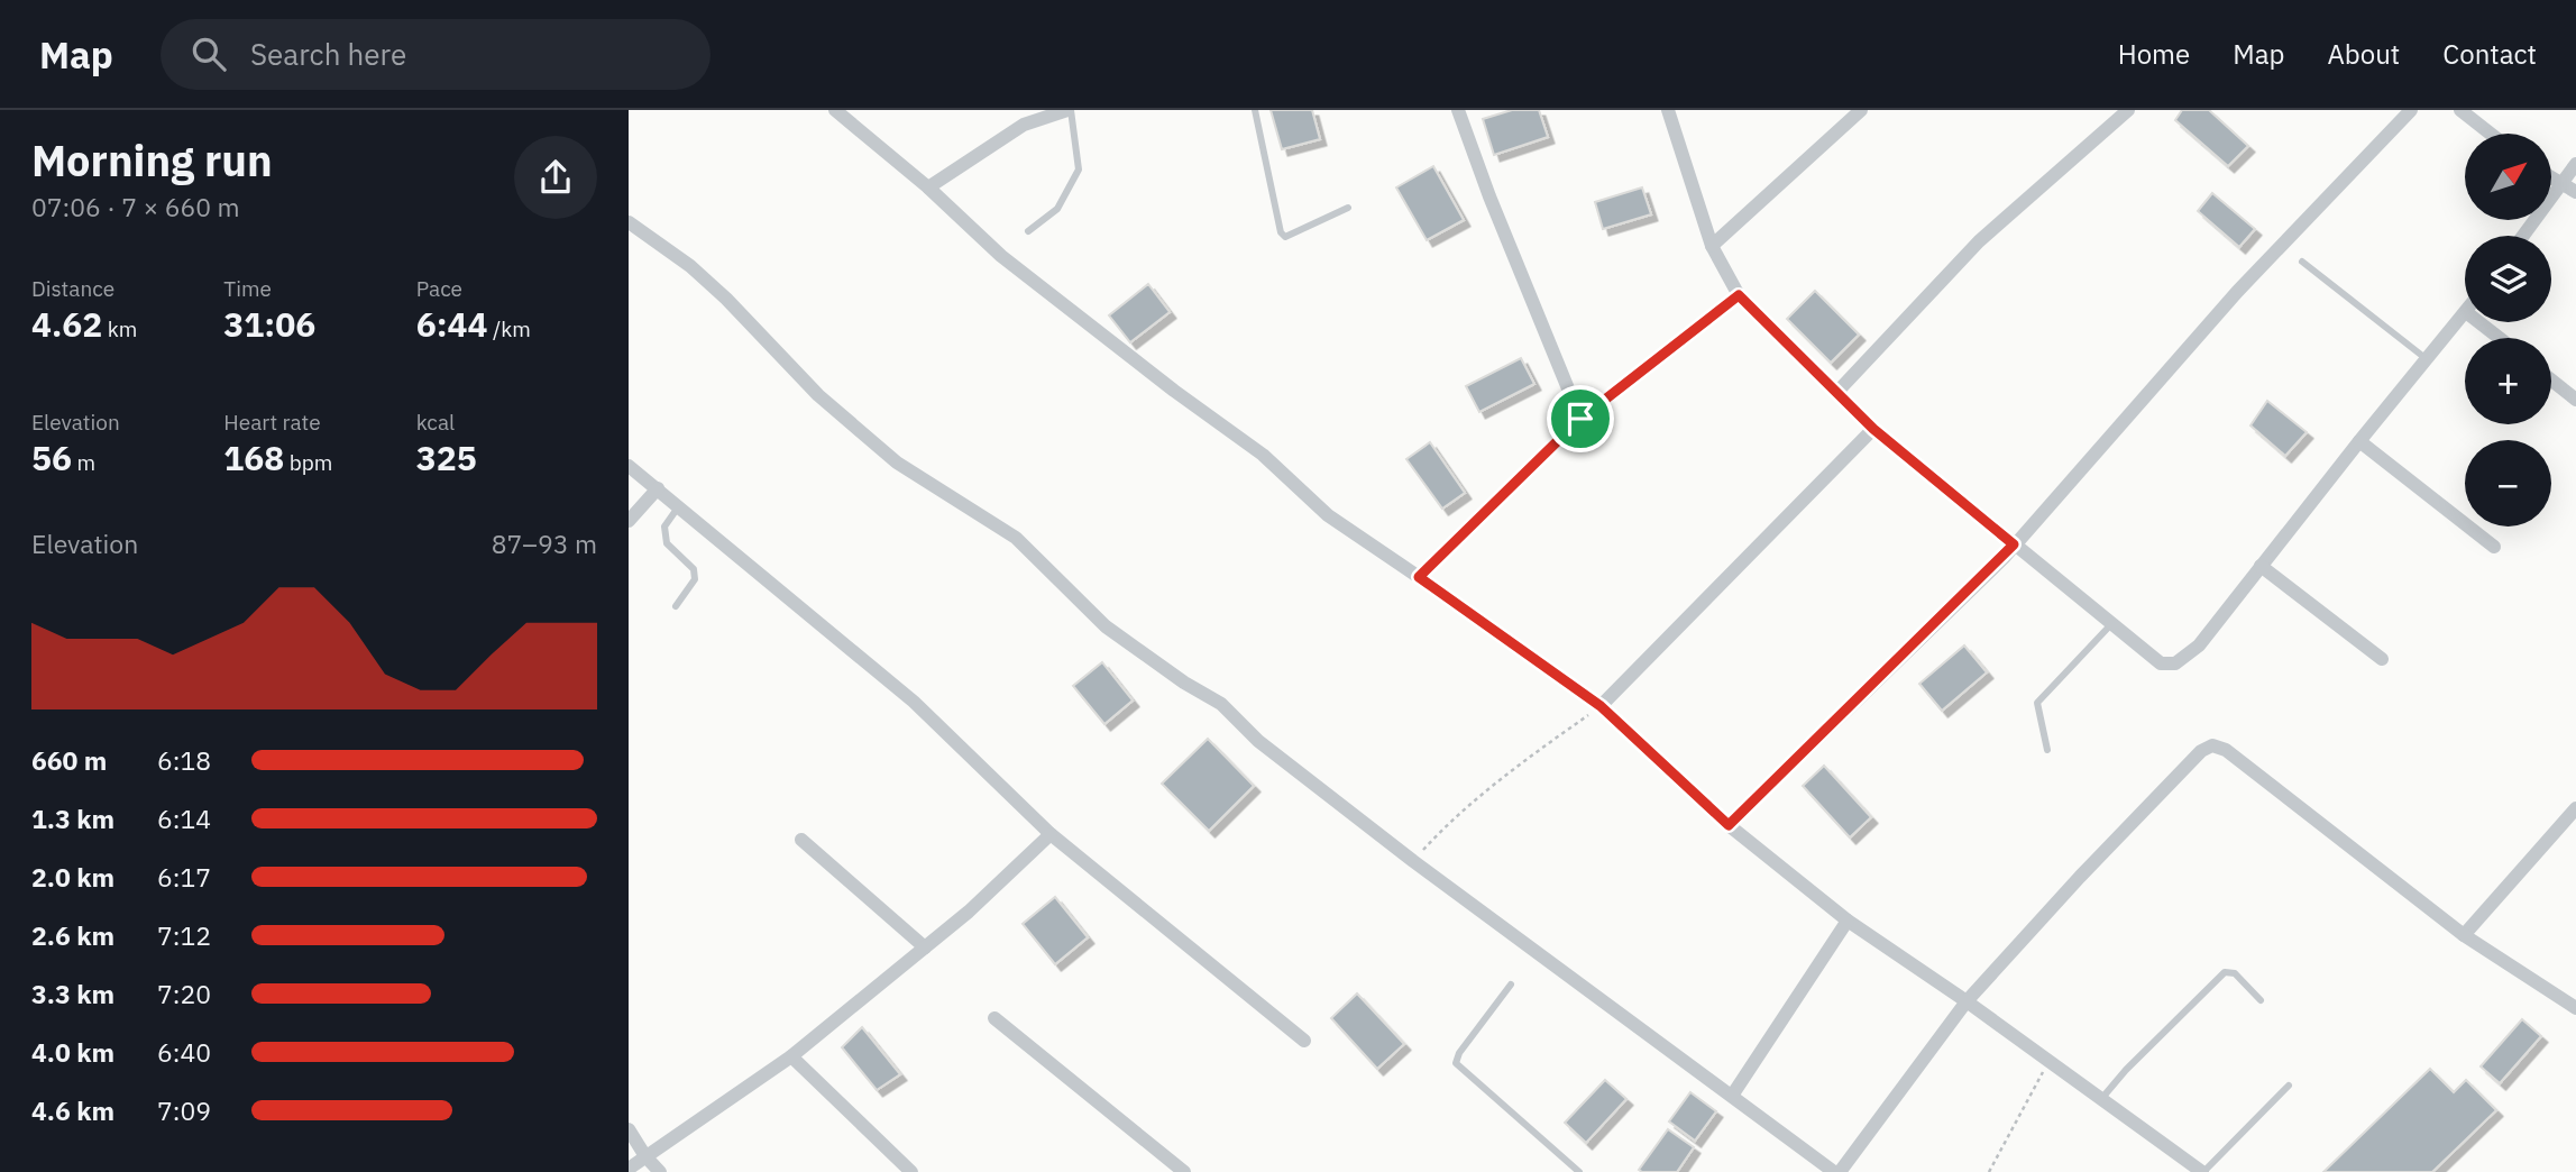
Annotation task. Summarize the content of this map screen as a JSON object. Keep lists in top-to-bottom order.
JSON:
{
  "north": "top right",
  "page": {
    "header": "Map",
    "search": "Search here",
    "nav": [
      "Home",
      "Map",
      "About",
      "Contact"
    ],
    "heading": ["Morning run", "07:06 · 7 × 660 m"],
    "map_buttons": ["+", "−"],
    "stats": [
      ["Distance", "4.62 km"],
      ["Time", "31:06"],
      ["Pace", "6:44 /km"],
      ["Elevation", "56 m"],
      ["Heart rate", "168 bpm"],
      ["kcal", "325"]
    ],
    "chart": ["Elevation", "87–93 m"],
    "list": [
      {
        "name": "660 m",
        "note": "6:18"
      },
      {
        "name": "1.3 km",
        "note": "6:14"
      },
      {
        "name": "2.0 km",
        "note": "6:17"
      },
      {
        "name": "2.6 km",
        "note": "7:12"
      },
      {
        "name": "3.3 km",
        "note": "7:20"
      },
      {
        "name": "4.0 km",
        "note": "6:40"
      },
      {
        "name": "4.6 km",
        "note": "7:09"
      }
    ]
  }
}
